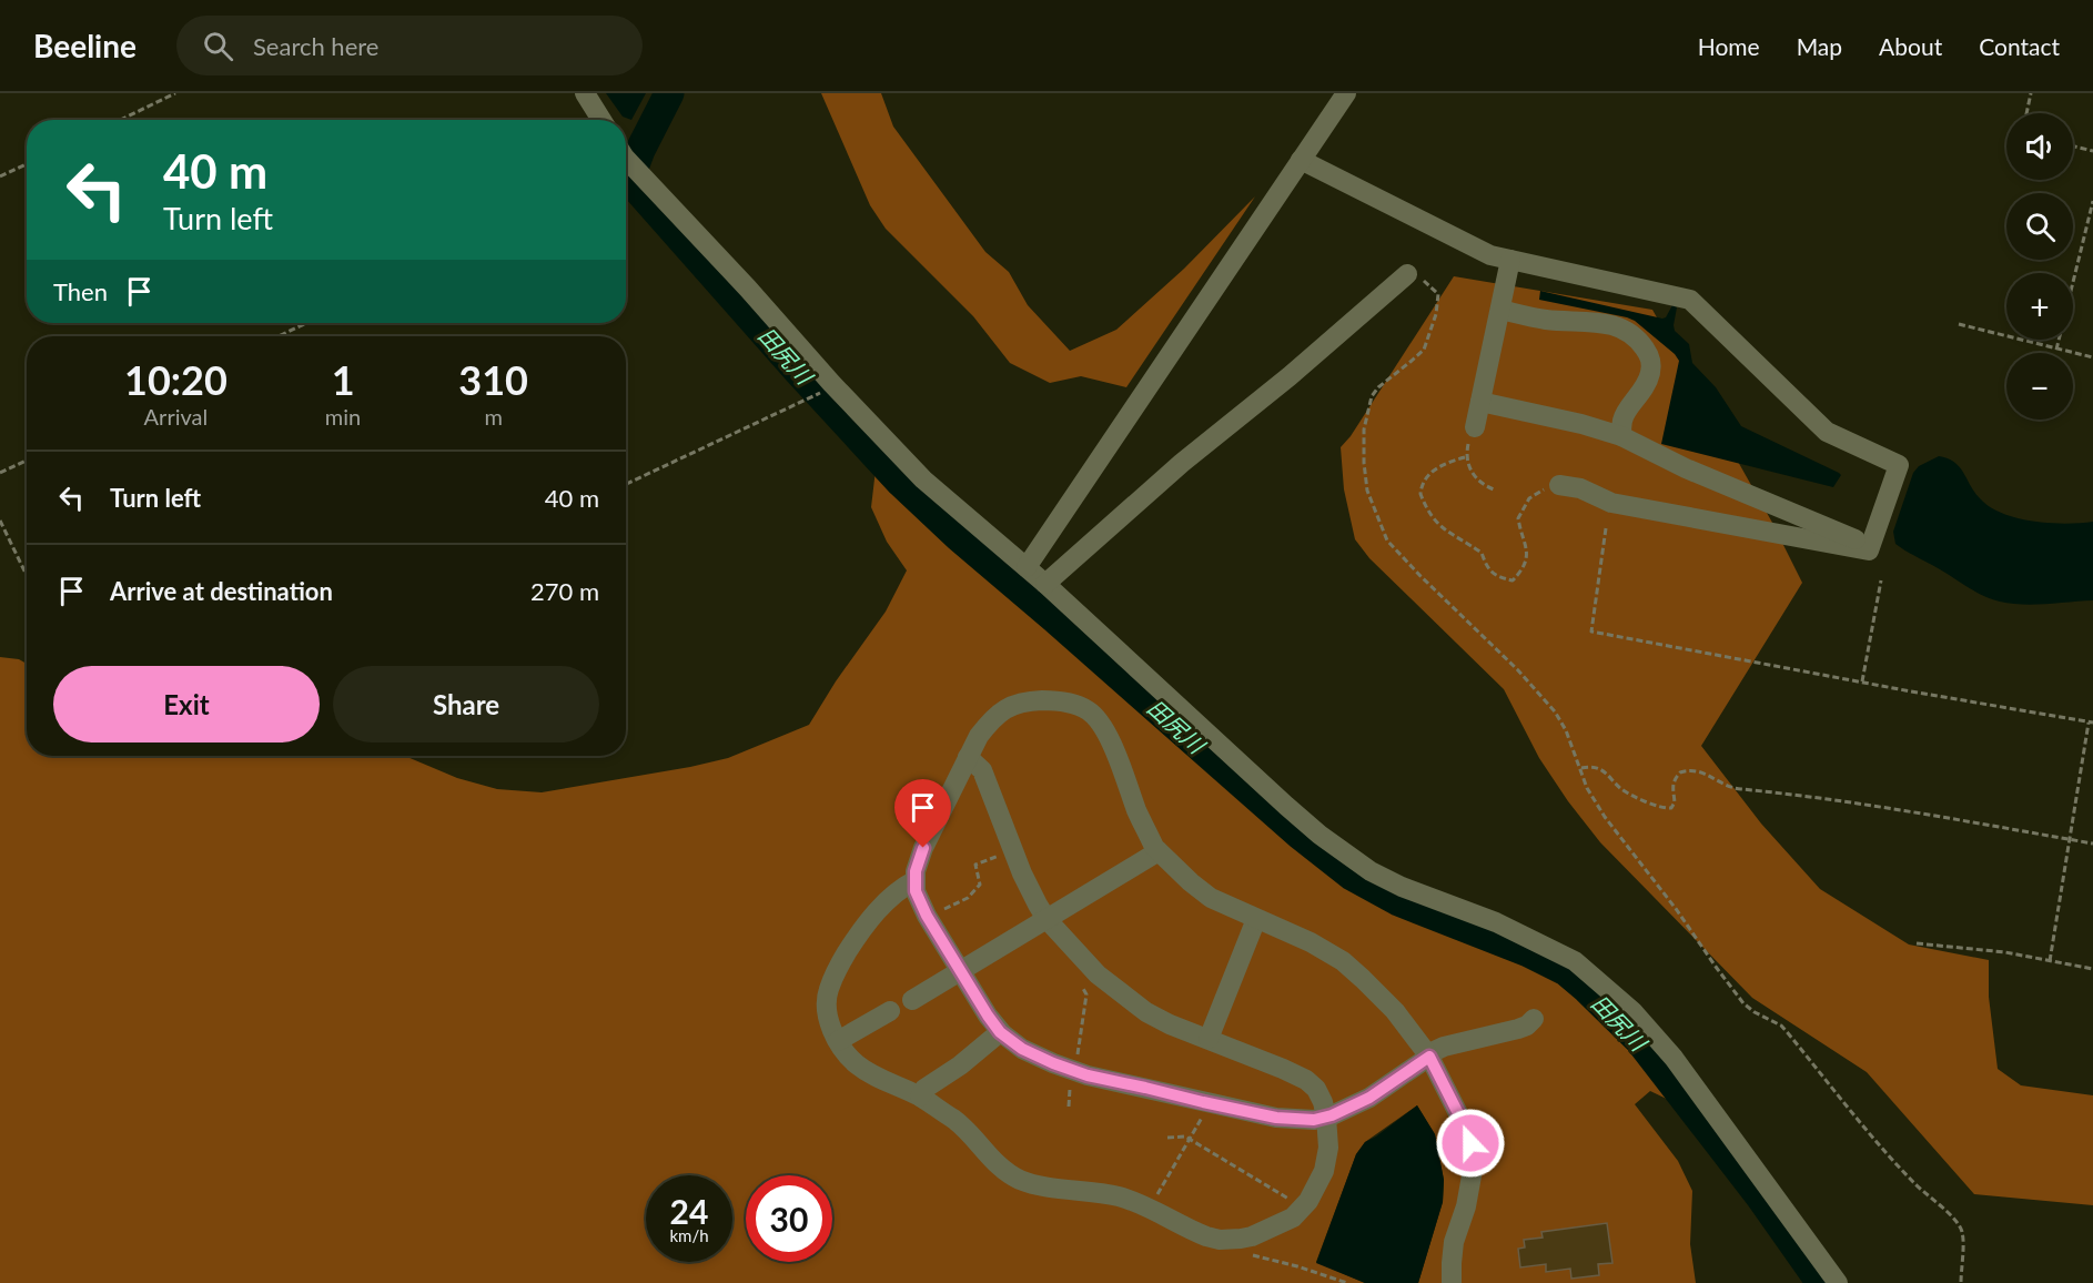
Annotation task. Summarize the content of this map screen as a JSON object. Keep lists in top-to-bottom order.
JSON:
{
  "water": ["田尻川"],
  "page": {
    "header": "Beeline",
    "search": "Search here",
    "nav": [
      "Home",
      "Map",
      "About",
      "Contact"
    ],
    "map_buttons": ["+", "−"],
    "turn": ["40 m", "Turn left"],
    "then": "Then",
    "eta": [
      "10:20",
      "Arrival",
      "1",
      "min",
      "310",
      "m"
    ],
    "list": [
      {
        "name": "Turn left",
        "value": "40 m"
      },
      {
        "name": "Arrive at destination",
        "value": "270 m"
      }
    ],
    "buttons": ["Exit", "Share"],
    "speed": "24 km/h",
    "limit": "30"
  }
}
